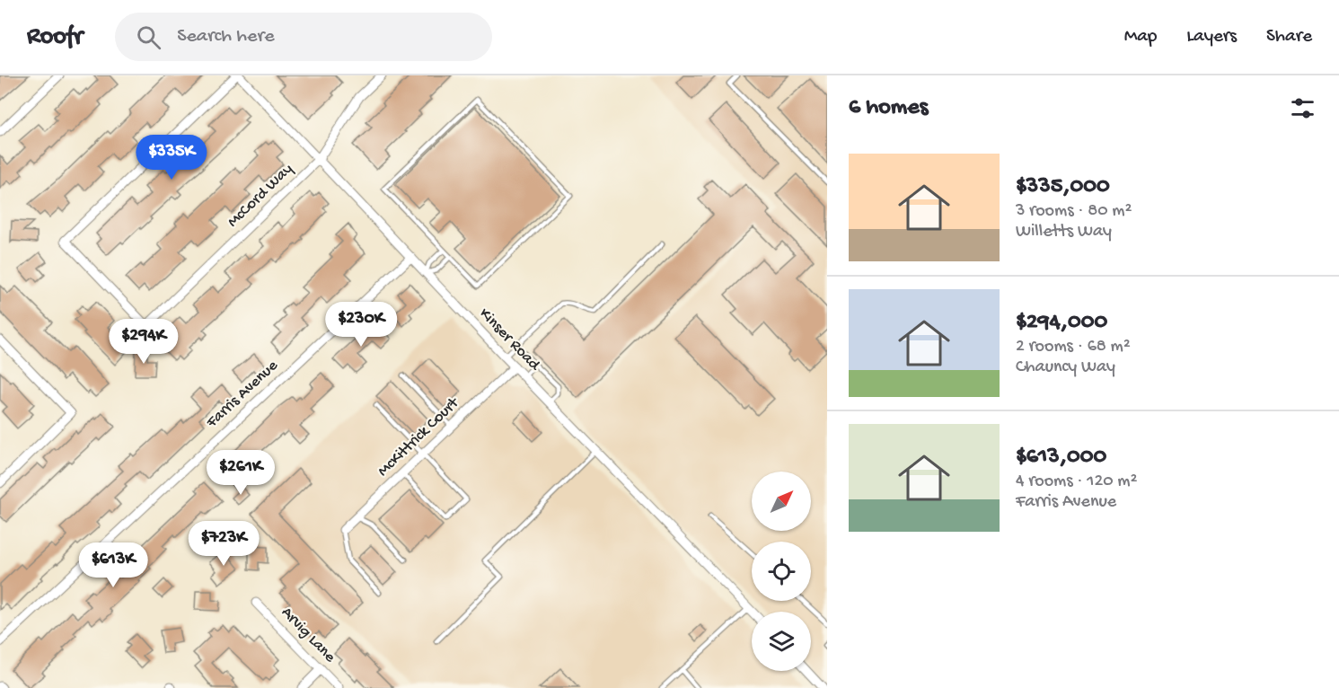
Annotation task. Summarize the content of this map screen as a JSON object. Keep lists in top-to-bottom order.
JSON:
{
  "streets": {
    "street": [
      "McCord Way",
      "Kinser Road",
      "Farris Avenue",
      "McKittrick Court",
      "Arvig Lane"
    ]
  },
  "crossings": [
    ["McCord Way", "Kinser Road"],
    ["Kinser Road", "Farris Avenue"],
    ["Kinser Road", "McKittrick Court"]
  ],
  "north": "top right",
  "page": {
    "header": "Roofr",
    "search": "Search here",
    "nav": ["Map", "Layers", "Share"],
    "heading": "6 homes",
    "price": [
      "$335K",
      "$230K",
      "$294K",
      "$261K",
      "$723K",
      "$613K"
    ],
    "list": [
      {
        "name": "$335,000",
        "note": "3 rooms · 80 m² · Willetts Way"
      },
      {
        "name": "$294,000",
        "note": "2 rooms · 68 m² · Chauncy Way"
      },
      {
        "name": "$613,000",
        "note": "4 rooms · 120 m² · Farris Avenue"
      }
    ]
  }
}
